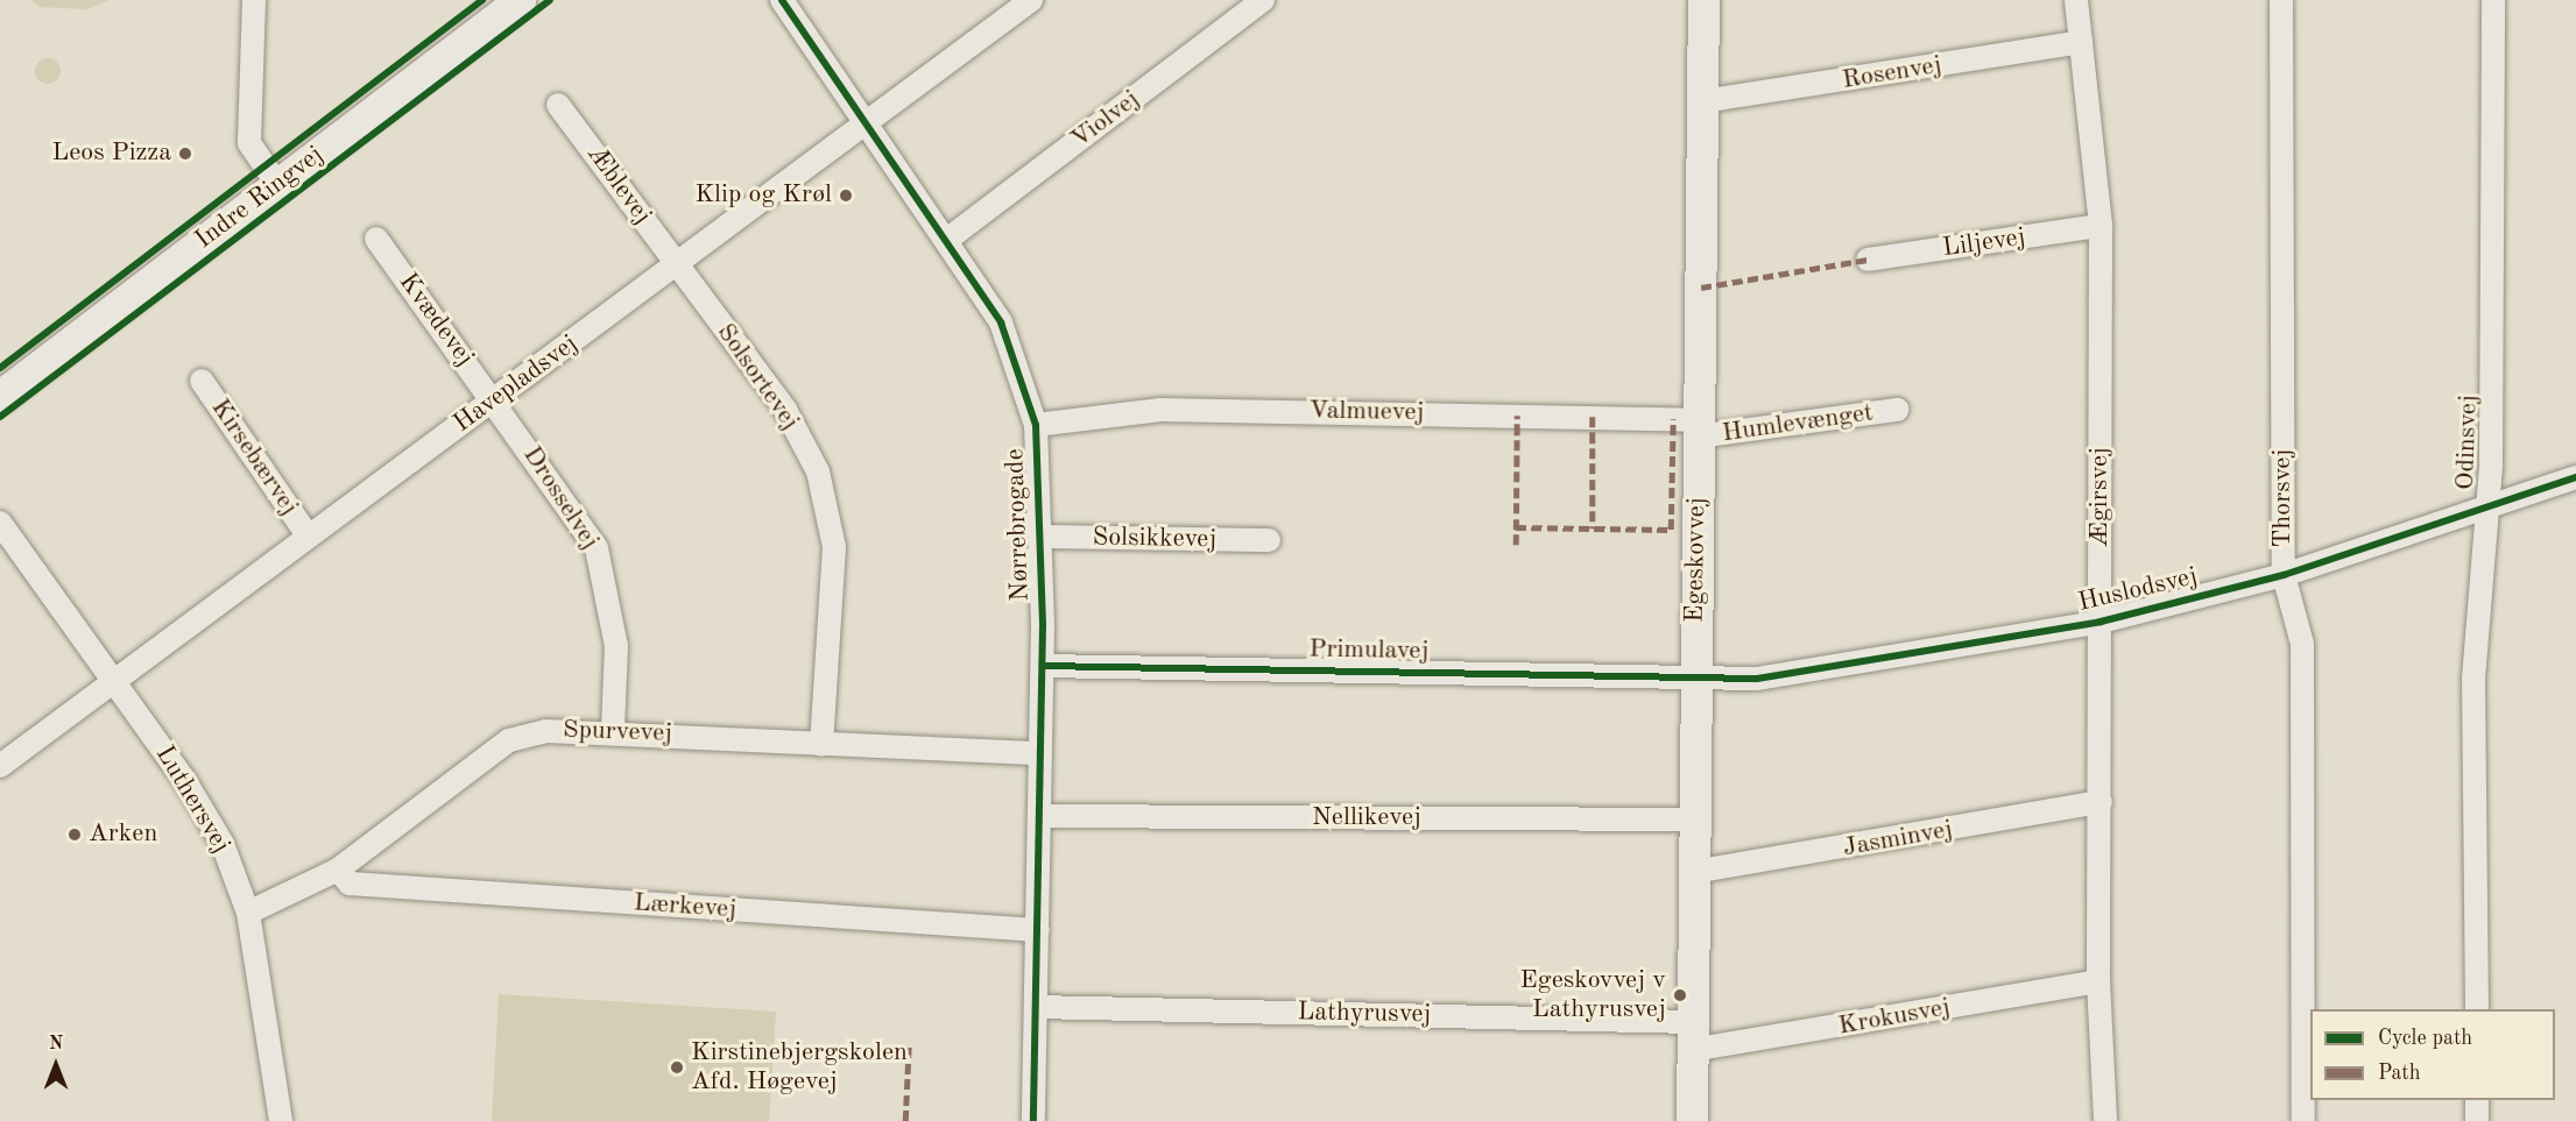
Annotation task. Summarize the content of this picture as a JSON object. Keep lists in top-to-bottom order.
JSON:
{
  "streets": {
    "street": [
      "Rosenvej",
      "Violvej",
      "Æblevej",
      "Indre Ringvej",
      "Liljevej",
      "Kvædevej",
      "Solsortevej",
      "Havepladsvej",
      "Valmuevej",
      "Humlevænget",
      "Odinsvej",
      "Kirsebærvej",
      "Ægirsvej",
      "Drosselvej",
      "Thorsvej",
      "Nørrebrogade",
      "Solsikkevej",
      "Egeskovvej",
      "Huslodsvej",
      "Primulavej",
      "Spurvevej",
      "Luthersvej",
      "Nellikevej",
      "Jasminvej",
      "Lærkevej",
      "Lathyrusvej",
      "Krokusvej"
    ]
  },
  "crossings": [
    ["Rosenvej", "Ægirsvej"],
    ["Rosenvej", "Egeskovvej"],
    ["Violvej", "Nørrebrogade"],
    ["Æblevej", "Solsortevej"],
    ["Æblevej", "Havepladsvej"],
    ["Liljevej", "Ægirsvej"],
    ["Kvædevej", "Havepladsvej"],
    ["Kvædevej", "Drosselvej"],
    ["Solsortevej", "Havepladsvej"],
    ["Solsortevej", "Spurvevej"],
    ["Havepladsvej", "Kirsebærvej"],
    ["Havepladsvej", "Drosselvej"],
    ["Havepladsvej", "Nørrebrogade"],
    ["Havepladsvej", "Luthersvej"],
    ["Valmuevej", "Humlevænget"],
    ["Valmuevej", "Nørrebrogade"],
    ["Valmuevej", "Egeskovvej"],
    ["Humlevænget", "Egeskovvej"],
    ["Odinsvej", "Huslodsvej"],
    ["Ægirsvej", "Huslodsvej"],
    ["Ægirsvej", "Jasminvej"],
    ["Ægirsvej", "Krokusvej"],
    ["Drosselvej", "Spurvevej"],
    ["Thorsvej", "Huslodsvej"],
    ["Nørrebrogade", "Solsikkevej"],
    ["Nørrebrogade", "Primulavej"],
    ["Nørrebrogade", "Spurvevej"],
    ["Nørrebrogade", "Nellikevej"],
    ["Nørrebrogade", "Lærkevej"],
    ["Nørrebrogade", "Lathyrusvej"],
    ["Egeskovvej", "Huslodsvej"],
    ["Egeskovvej", "Primulavej"],
    ["Egeskovvej", "Nellikevej"],
    ["Egeskovvej", "Jasminvej"],
    ["Egeskovvej", "Lathyrusvej"],
    ["Egeskovvej", "Krokusvej"],
    ["Huslodsvej", "Primulavej"],
    ["Spurvevej", "Luthersvej"],
    ["Spurvevej", "Lærkevej"],
    ["Lathyrusvej", "Krokusvej"]
  ],
  "places": [
    "Leos Pizza",
    "Klip og Krøl",
    "Arken",
    "Egeskovvej v Lathyrusvej",
    "Kirstinebjergskolen Afd. Høgevej"
  ],
  "legend": ["Cycle path", "Path"],
  "north": "top"
}
